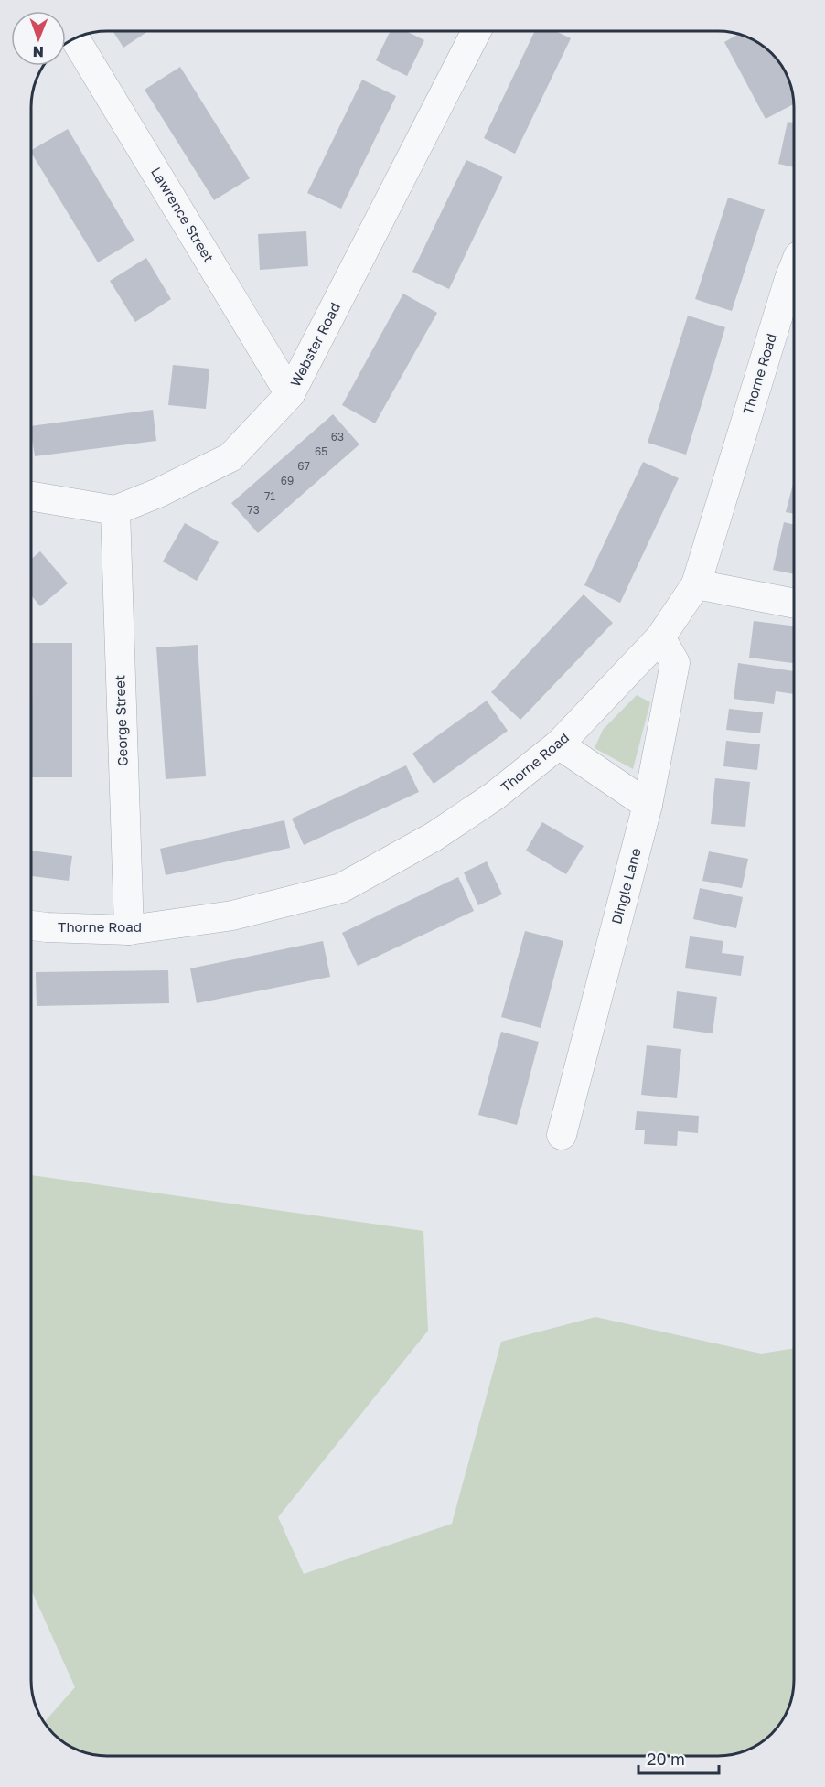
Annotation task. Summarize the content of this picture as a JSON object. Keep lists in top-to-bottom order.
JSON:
{
  "streets": {
    "street": [
      "Lawrence Street",
      "Webster Road",
      "Thorne Road",
      "George Street",
      "Dingle Lane"
    ]
  },
  "crossings": [
    ["Lawrence Street", "Webster Road"],
    ["Webster Road", "George Street"],
    ["Thorne Road", "George Street"],
    ["Thorne Road", "Dingle Lane"]
  ],
  "house_numbers": [
    "63",
    "65",
    "67",
    "69",
    "71",
    "73"
  ],
  "scale_bar": "20 m",
  "north": "bottom"
}
